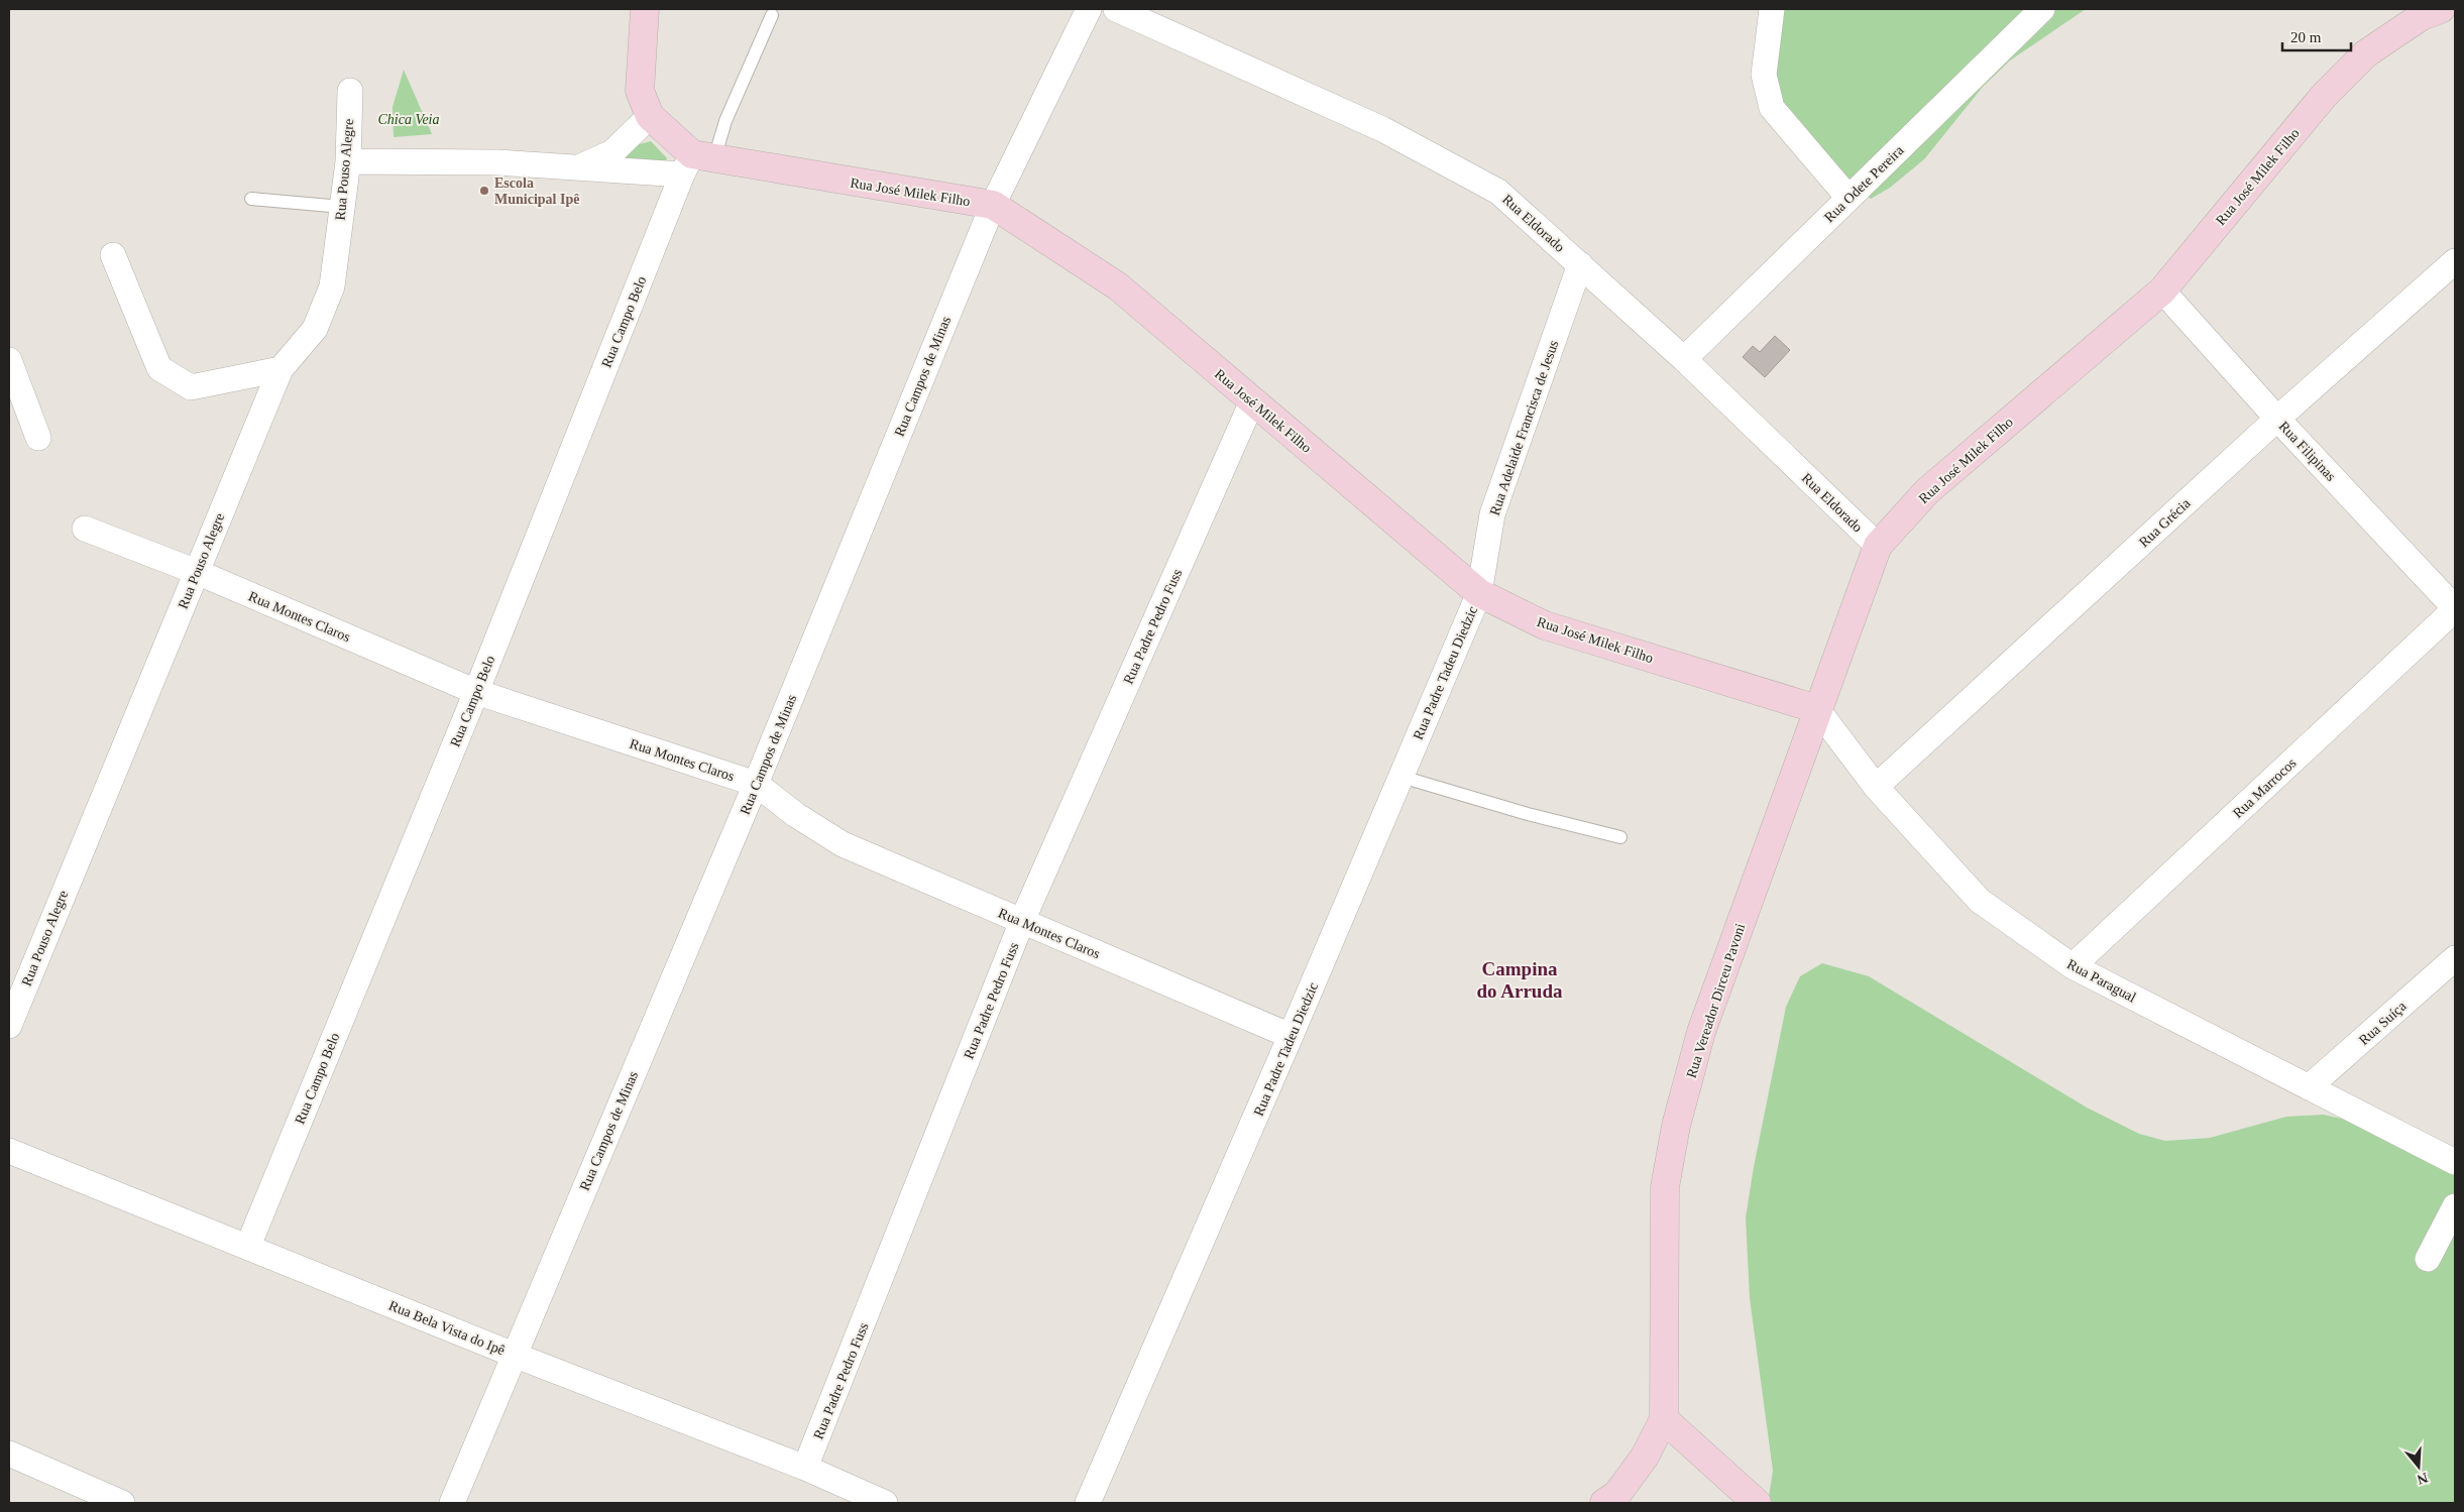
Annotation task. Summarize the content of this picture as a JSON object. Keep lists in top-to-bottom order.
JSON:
{
  "streets": {
    "main road": ["Rua José Milek Filho", "Rua Vereador Dirceu Pavoni"],
    "street": [
      "Rua Pouso Alegre",
      "Rua Odete Pereira",
      "Rua Eldorado",
      "Rua Campo Belo",
      "Rua Campos de Minas",
      "Rua Adelaide Francisca de Jesus",
      "Rua Filipinas",
      "Rua Grécia",
      "Rua Montes Claros",
      "Rua Padre Pedro Fuss",
      "Rua Padre Tadeu Diedzic",
      "Rua Marrocos",
      "Rua Paragual",
      "Rua Suíça",
      "Rua Bela Vista do Ipê"
    ]
  },
  "crossings": [
    ["Rua Pouso Alegre", "Rua Montes Claros"],
    ["Rua José Milek Filho", "Rua Eldorado"],
    ["Rua José Milek Filho", "Rua Campo Belo"],
    ["Rua José Milek Filho", "Rua Campos de Minas"],
    ["Rua José Milek Filho", "Rua Adelaide Francisca de Jesus"],
    ["Rua José Milek Filho", "Rua Filipinas"],
    ["Rua José Milek Filho", "Rua Padre Pedro Fuss"],
    ["Rua José Milek Filho", "Rua Padre Tadeu Diedzic"],
    ["Rua José Milek Filho", "Rua Paragual"],
    ["Rua José Milek Filho", "Rua Vereador Dirceu Pavoni"],
    ["Rua Odete Pereira", "Rua Eldorado"],
    ["Rua Eldorado", "Rua Adelaide Francisca de Jesus"],
    ["Rua Campo Belo", "Rua Montes Claros"],
    ["Rua Campo Belo", "Rua Bela Vista do Ipê"],
    ["Rua Campos de Minas", "Rua Montes Claros"],
    ["Rua Campos de Minas", "Rua Bela Vista do Ipê"],
    ["Rua Adelaide Francisca de Jesus", "Rua Padre Tadeu Diedzic"],
    ["Rua Filipinas", "Rua Grécia"],
    ["Rua Filipinas", "Rua Marrocos"],
    ["Rua Grécia", "Rua Paragual"],
    ["Rua Montes Claros", "Rua Padre Pedro Fuss"],
    ["Rua Montes Claros", "Rua Padre Tadeu Diedzic"],
    ["Rua Padre Pedro Fuss", "Rua Bela Vista do Ipê"],
    ["Rua Marrocos", "Rua Paragual"],
    ["Rua Paragual", "Rua Vereador Dirceu Pavoni"],
    ["Rua Paragual", "Rua Suíça"]
  ],
  "districts": ["Campina do Arruda"],
  "parks": ["Chica Veia"],
  "places": ["Escola Municipal Ipê"],
  "scale_bar": "20 m",
  "north": "bottom"
}
